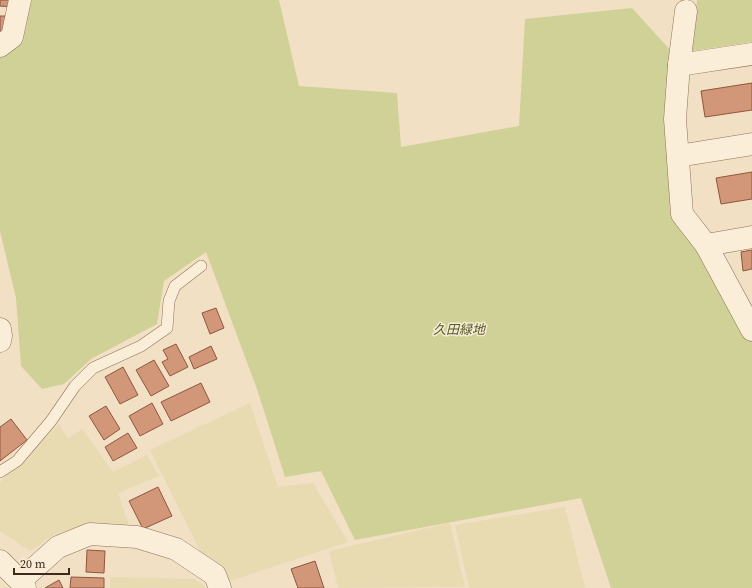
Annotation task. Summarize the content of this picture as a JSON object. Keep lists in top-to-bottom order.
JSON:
{
  "parks": ["久田緑地"],
  "scale_bar": "20 m"
}
